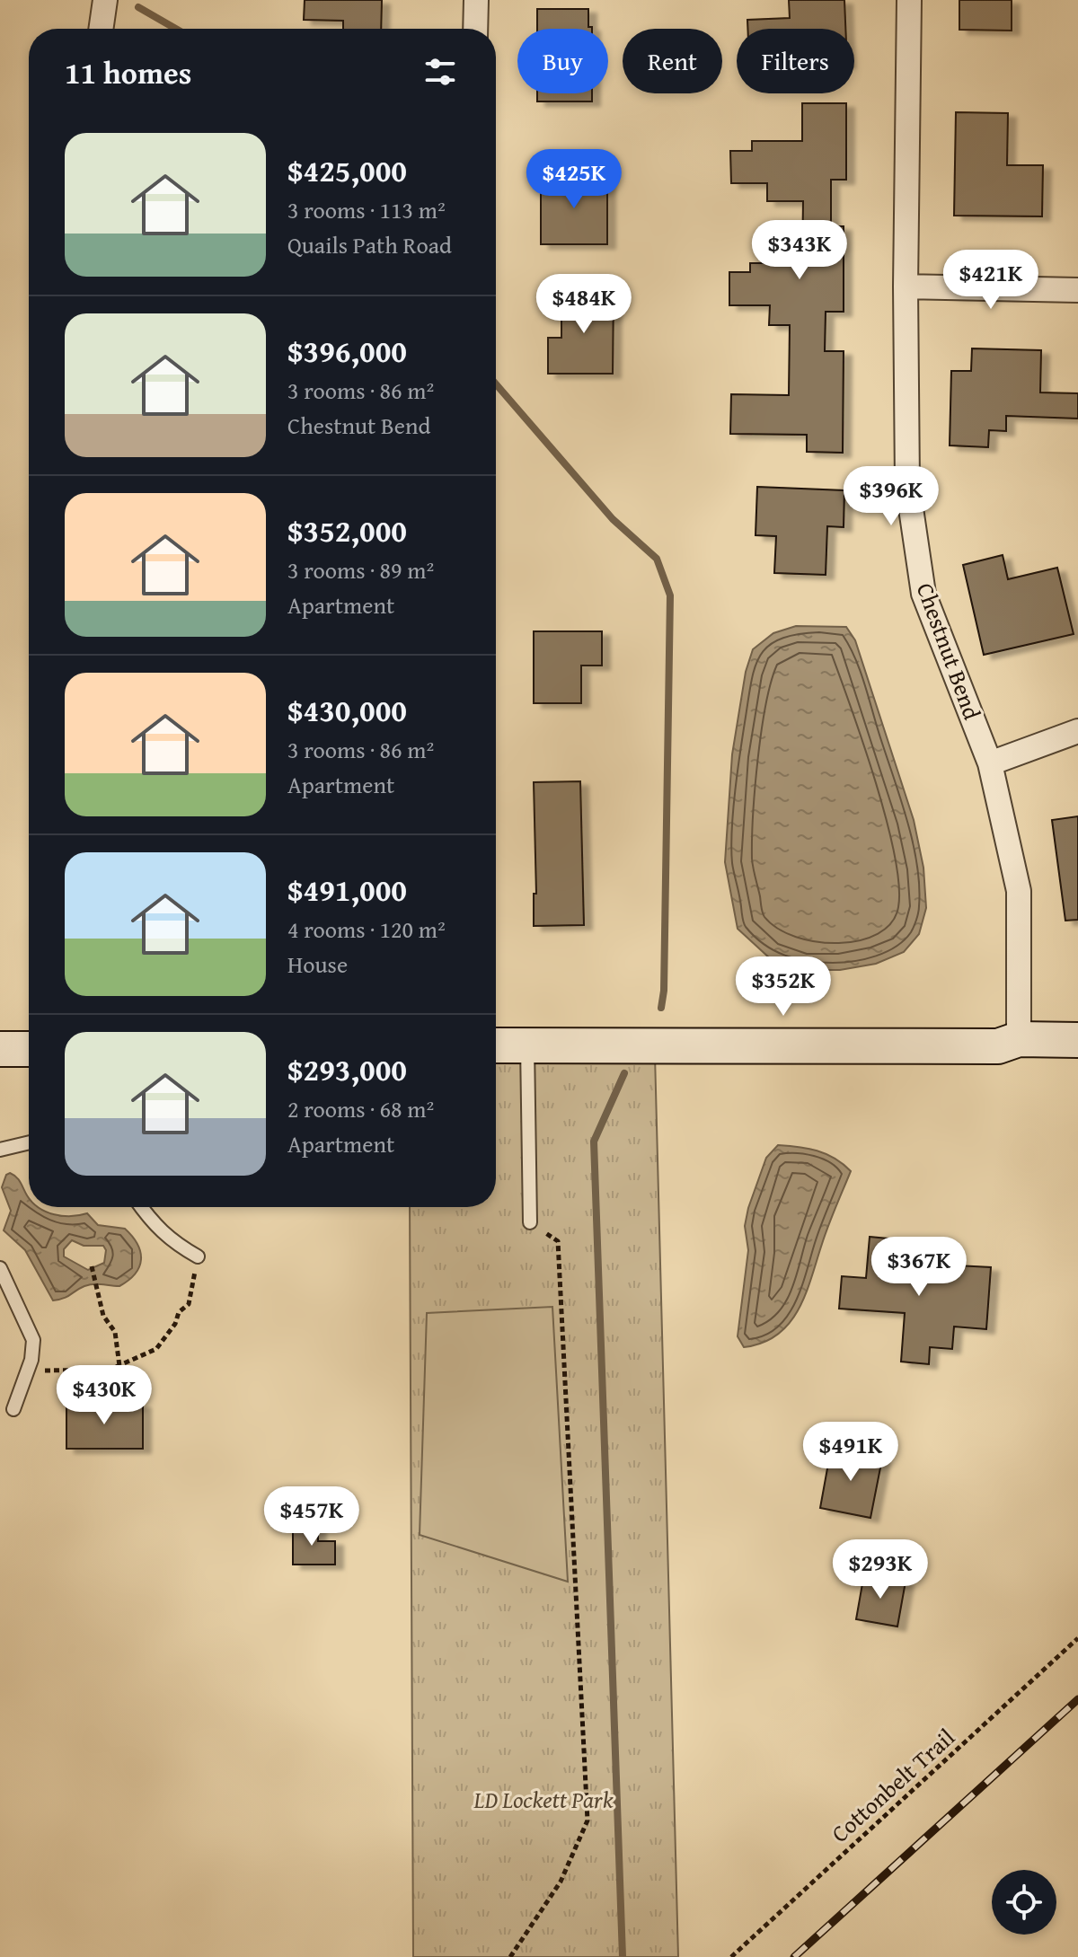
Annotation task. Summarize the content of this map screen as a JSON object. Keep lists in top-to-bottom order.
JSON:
{
  "streets": {
    "street": ["Chestnut Bend"],
    "path": ["Cottonbelt Trail"]
  },
  "parks": ["LD Lockett Park"],
  "page": {
    "chip": ["Buy", "Rent", "Filters"],
    "heading": "11 homes",
    "list": [
      {
        "name": "$425,000",
        "note": "3 rooms · 113 m² · Quails Path Road"
      },
      {
        "name": "$396,000",
        "note": "3 rooms · 86 m² · Chestnut Bend"
      },
      {
        "name": "$352,000",
        "note": "3 rooms · 89 m² · Apartment"
      },
      {
        "name": "$430,000",
        "note": "3 rooms · 86 m² · Apartment"
      },
      {
        "name": "$491,000",
        "note": "4 rooms · 120 m² · House"
      },
      {
        "name": "$293,000",
        "note": "2 rooms · 68 m² · Apartment"
      }
    ],
    "price": [
      "$425K",
      "$343K",
      "$421K",
      "$484K",
      "$396K",
      "$352K",
      "$367K",
      "$430K",
      "$491K",
      "$457K",
      "$293K"
    ]
  }
}
